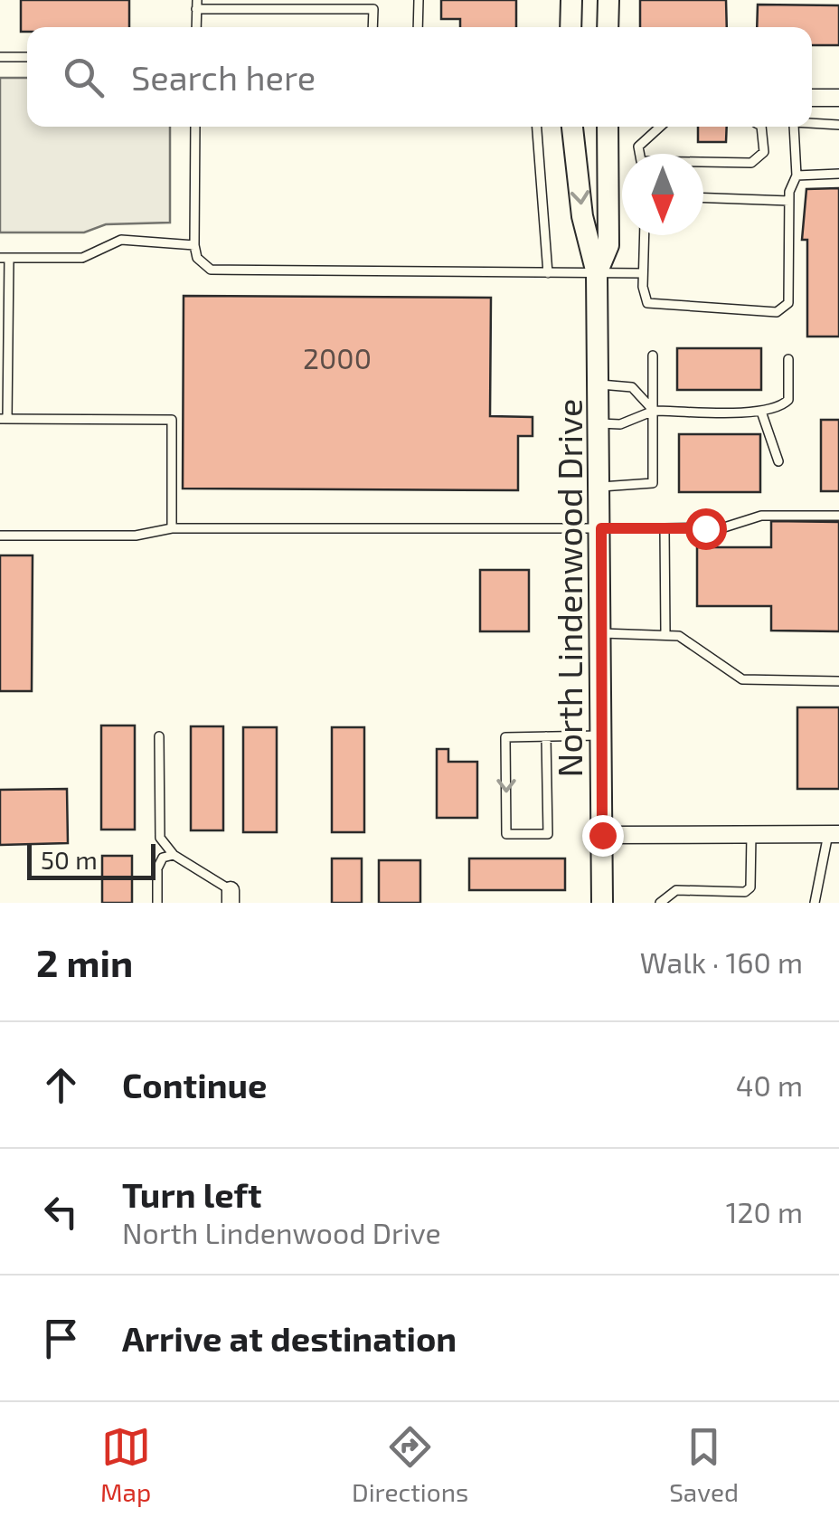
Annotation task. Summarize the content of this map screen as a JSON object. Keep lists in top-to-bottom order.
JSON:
{
  "streets": {
    "street": ["North Lindenwood Drive"]
  },
  "house_numbers": ["2000"],
  "scale_bar": "50 m",
  "north": "bottom",
  "page": {
    "search": "Search here",
    "scale": "50 m",
    "heading": ["2 min", "Walk · 160 m"],
    "list": [
      ["Continue", "40 m"],
      ["Turn left", "North Lindenwood Drive", "120 m"],
      "Arrive at destination"
    ],
    "nav": ["Map", "Directions", "Saved"]
  }
}
